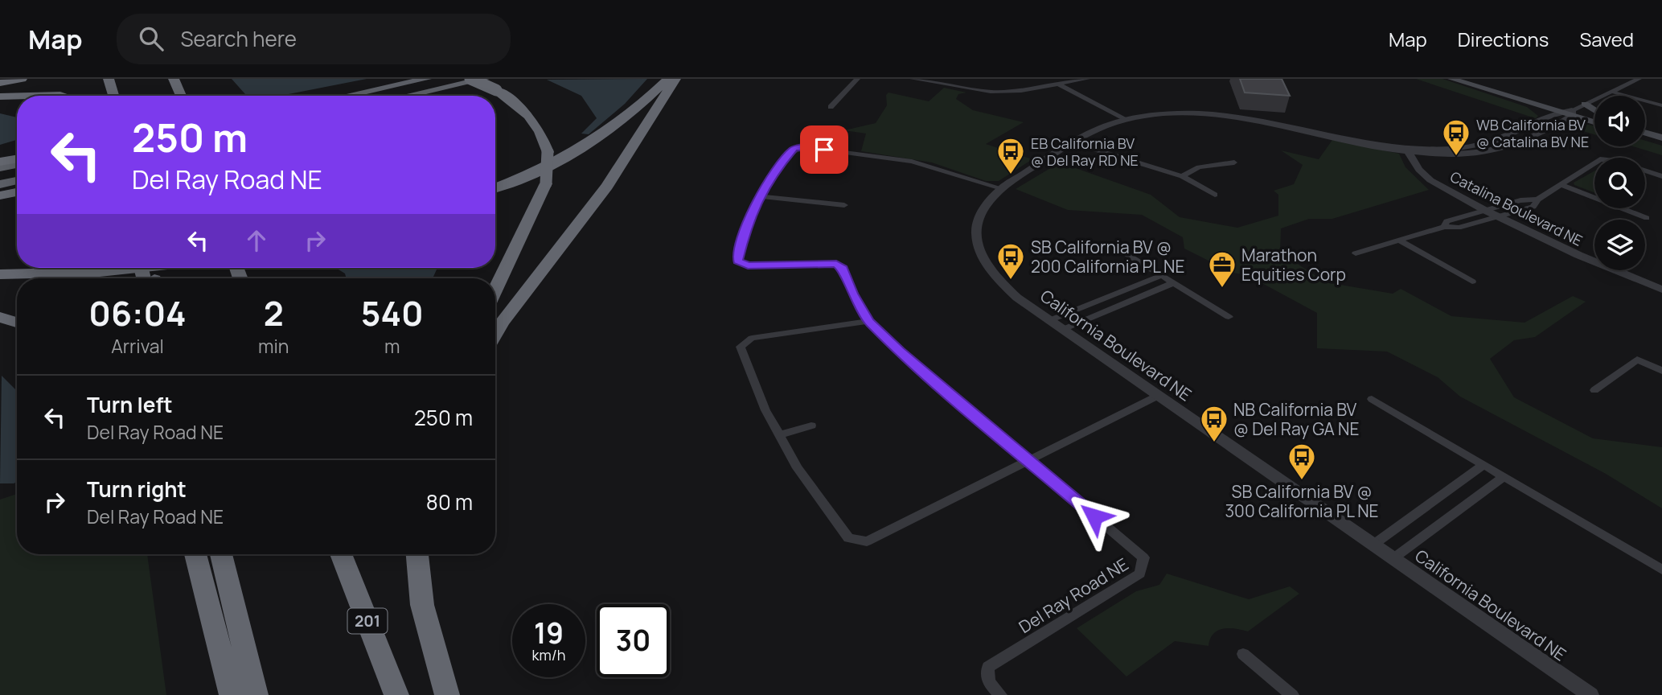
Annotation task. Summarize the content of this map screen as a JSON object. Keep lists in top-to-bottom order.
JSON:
{
  "streets": {
    "highway": ["201"],
    "street": ["Catalina Boulevard NE", "California Boulevard NE", "Del Ray Road NE"]
  },
  "crossings": [
    ["Catalina Boulevard NE", "California Boulevard NE"],
    ["California Boulevard NE", "Del Ray Road NE"]
  ],
  "places": {
    "bus stop": [
      "WB California BV @ Catalina BV NE",
      "EB California BV @ Del Ray RD NE",
      "SB California BV @ 200 California PL NE",
      "NB California BV @ Del Ray GA NE",
      "SB California BV @ 300 California PL NE"
    ],
    "office": ["Marathon Equities Corp"]
  },
  "page": {
    "header": "Map",
    "search": "Search here",
    "nav": ["Map", "Directions", "Saved"],
    "turn": ["250 m", "Del Ray Road NE"],
    "eta": [
      "06:04",
      "Arrival",
      "2",
      "min",
      "540",
      "m"
    ],
    "list": [
      {
        "name": "Turn left",
        "note": "Del Ray Road NE",
        "value": "250 m"
      },
      {
        "name": "Turn right",
        "note": "Del Ray Road NE",
        "value": "80 m"
      }
    ],
    "speed": "19 km/h",
    "limit": "30"
  }
}
